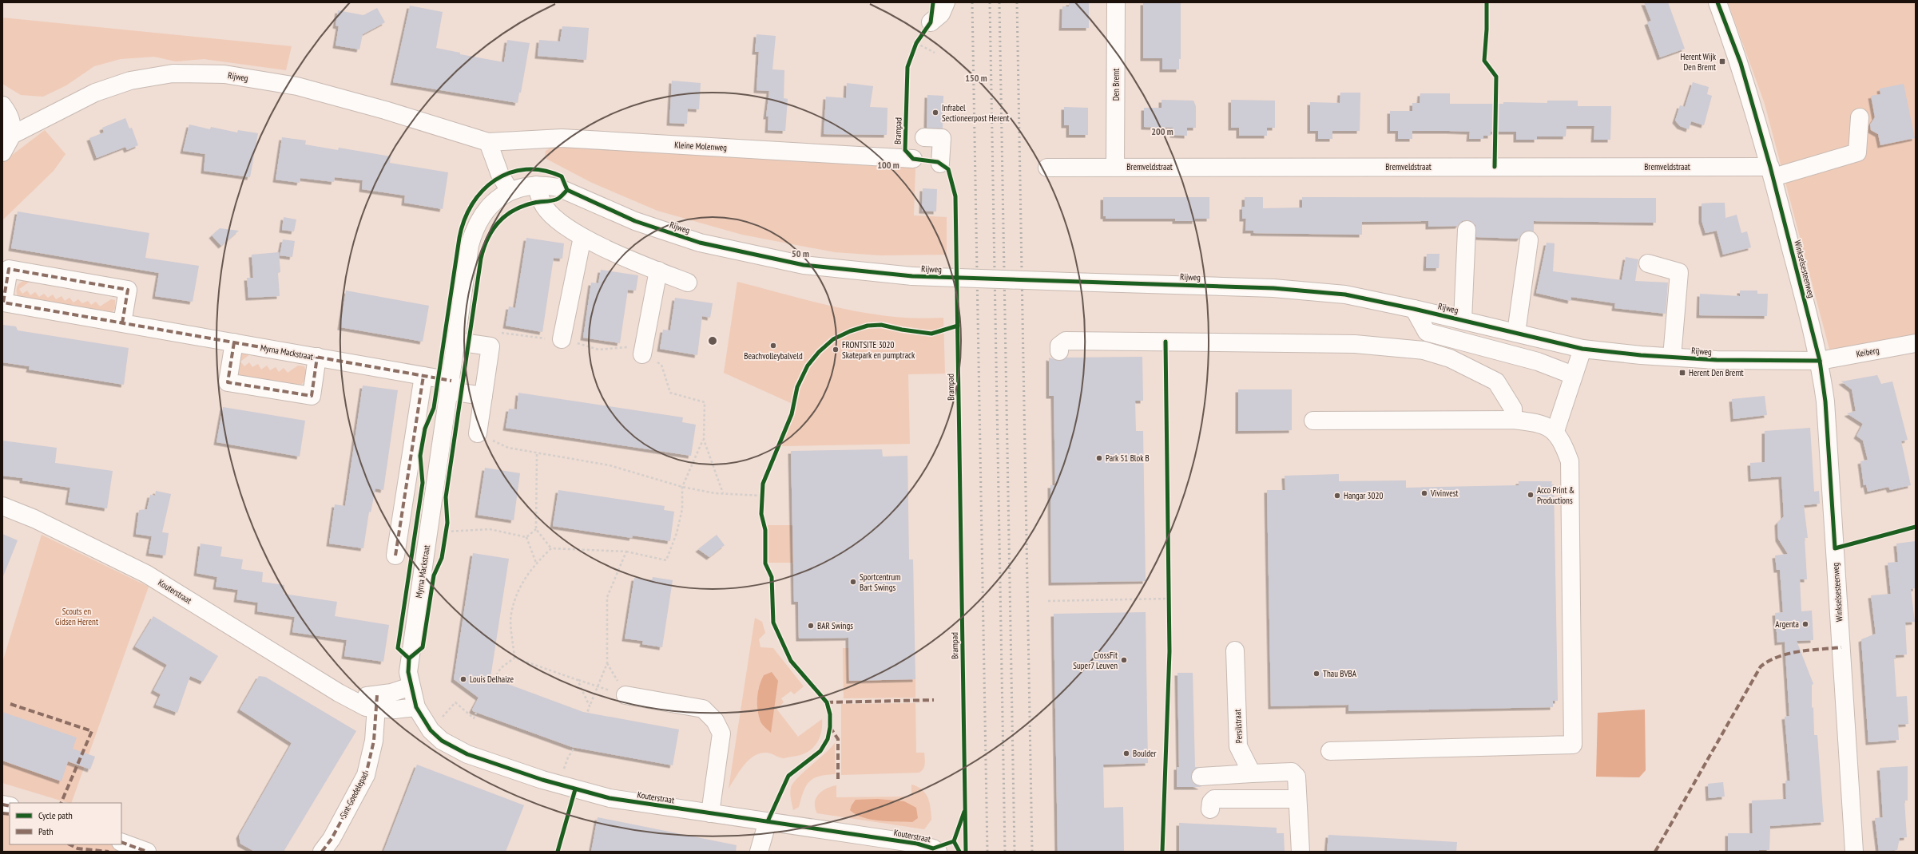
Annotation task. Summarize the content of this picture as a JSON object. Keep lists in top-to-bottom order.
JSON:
{
  "streets": {
    "street": [
      "Rijweg",
      "Den Bremt",
      "Kleine Molenweg",
      "Bremveldstraat",
      "Winkselsesteenweg",
      "Myrna Mackstraat",
      "Keiberg",
      "Kouterstraat",
      "Persilstraat",
      "Sint-Goedelepad"
    ],
    "cycle path": ["Brampad"]
  },
  "crossings": [
    ["Rijweg", "Kleine Molenweg"],
    ["Rijweg", "Winkselsesteenweg"],
    ["Rijweg", "Myrna Mackstraat"],
    ["Rijweg", "Keiberg"],
    ["Den Bremt", "Bremveldstraat"],
    ["Bremveldstraat", "Winkselsesteenweg"],
    ["Winkselsesteenweg", "Keiberg"],
    ["Myrna Mackstraat", "Kouterstraat"],
    ["Kouterstraat", "Sint-Goedelepad"]
  ],
  "parks": ["Scouts en Gidsen Herent"],
  "places": {
    "transit": ["Herent Wijk Den Bremt", "Herent Den Bremt"],
    "other": [
      "Infrabel Sectioneerpost Herent",
      "Beachvolleybalveld",
      "FRONTSITE 3020 Skatepark en pumptrack",
      "Park 51 Blok B",
      "Vivinvest",
      "Acco Print & Productions",
      "Hangar 3020",
      "Sportcentrum Bart Swings",
      "Argenta",
      "BAR Swings",
      "CrossFit Super7 Leuven",
      "Thau BVBA",
      "Louis Delhaize",
      "Boulder"
    ]
  },
  "legend": ["Cycle path", "Path"],
  "rings": [
    "150 m",
    "200 m",
    "100 m",
    "50 m"
  ]
}
